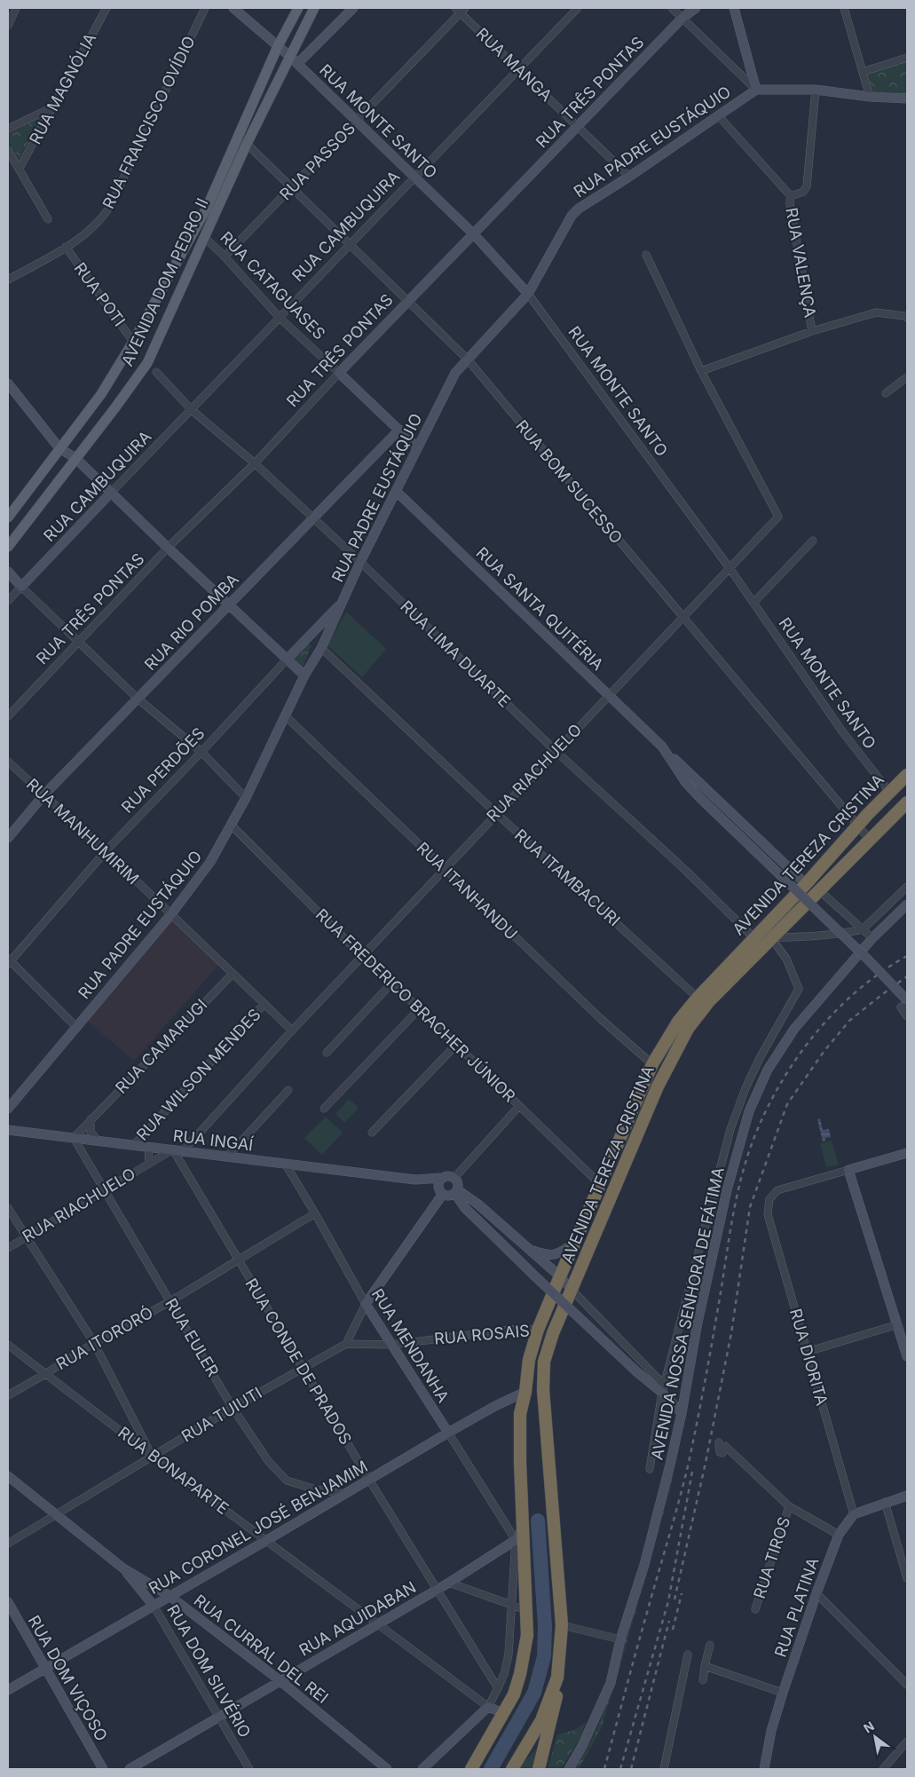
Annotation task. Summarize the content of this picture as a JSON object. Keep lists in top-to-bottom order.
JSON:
{
  "streets": {
    "highway": ["AVENIDA TEREZA CRISTINA"],
    "main road": ["AVENIDA DOM PEDRO II"],
    "street": [
      "RUA MANGA",
      "RUA MAGNÓLIA",
      "RUA TRÊS PONTAS",
      "RUA MONTE SANTO",
      "RUA FRANCISCO OVÍDIO",
      "RUA PADRE EUSTÁQUIO",
      "RUA PASSOS",
      "RUA CAMBUQUIRA",
      "RUA VALENÇA",
      "RUA CATAGUASES",
      "RUA POTI",
      "RUA BOM SUCESSO",
      "RUA SANTA QUITÉRIA",
      "RUA RIO POMBA",
      "RUA LIMA DUARTE",
      "RUA PERDÕES",
      "RUA RIACHUELO",
      "RUA MANHUMIRIM",
      "RUA ITAMBACURI",
      "RUA ITANHANDU",
      "RUA FREDERICO BRACHER JÚNIOR",
      "RUA CAMARUGI",
      "RUA WILSON MENDES",
      "RUA INGAÍ",
      "AVENIDA NOSSA SENHORA DE FÁTIMA",
      "RUA ROSAIS",
      "RUA EULER",
      "RUA ITORORÓ",
      "RUA MENDANHA",
      "RUA DIORITA",
      "RUA CONDE DE PRADOS",
      "RUA TUIUTI",
      "RUA BONAPARTE",
      "RUA CORONEL JOSÉ BENJAMIM",
      "RUA TIROS",
      "RUA PLATINA",
      "RUA AQUIDABAN",
      "RUA CURRAL DEL REI",
      "RUA DOM SILVÉRIO",
      "RUA DOM VIÇOSO"
    ]
  },
  "crossings": [
    ["RUA MANGA", "RUA TRÊS PONTAS"],
    ["RUA MANGA", "RUA PADRE EUSTÁQUIO"],
    ["RUA MANGA", "RUA PASSOS"],
    ["RUA MANGA", "RUA CAMBUQUIRA"],
    ["RUA TRÊS PONTAS", "RUA MONTE SANTO"],
    ["RUA TRÊS PONTAS", "RUA CATAGUASES"],
    ["RUA TRÊS PONTAS", "RUA BOM SUCESSO"],
    ["RUA TRÊS PONTAS", "RUA LIMA DUARTE"],
    ["RUA MONTE SANTO", "RUA PADRE EUSTÁQUIO"],
    ["RUA MONTE SANTO", "RUA PASSOS"],
    ["RUA MONTE SANTO", "RUA CAMBUQUIRA"],
    ["RUA MONTE SANTO", "AVENIDA DOM PEDRO II"],
    ["RUA MONTE SANTO", "RUA RIACHUELO"],
    ["RUA MONTE SANTO", "AVENIDA TEREZA CRISTINA"],
    ["RUA FRANCISCO OVÍDIO", "RUA POTI"],
    ["RUA PADRE EUSTÁQUIO", "RUA VALENÇA"],
    ["RUA PADRE EUSTÁQUIO", "RUA CATAGUASES"],
    ["RUA PADRE EUSTÁQUIO", "RUA BOM SUCESSO"],
    ["RUA PADRE EUSTÁQUIO", "RUA SANTA QUITÉRIA"],
    ["RUA PADRE EUSTÁQUIO", "RUA LIMA DUARTE"],
    ["RUA PADRE EUSTÁQUIO", "RUA PERDÕES"],
    ["RUA PADRE EUSTÁQUIO", "RUA MANHUMIRIM"],
    ["RUA PADRE EUSTÁQUIO", "RUA ITAMBACURI"],
    ["RUA PADRE EUSTÁQUIO", "RUA ITANHANDU"],
    ["RUA PADRE EUSTÁQUIO", "RUA FREDERICO BRACHER JÚNIOR"],
    ["RUA PASSOS", "RUA CATAGUASES"],
    ["RUA PASSOS", "RUA BOM SUCESSO"],
    ["RUA CAMBUQUIRA", "RUA CATAGUASES"],
    ["RUA CAMBUQUIRA", "RUA BOM SUCESSO"],
    ["RUA CAMBUQUIRA", "RUA LIMA DUARTE"],
    ["AVENIDA DOM PEDRO II", "RUA CATAGUASES"],
    ["AVENIDA DOM PEDRO II", "RUA POTI"],
    ["AVENIDA DOM PEDRO II", "RUA BOM SUCESSO"],
    ["RUA CATAGUASES", "RUA RIO POMBA"],
    ["RUA BOM SUCESSO", "RUA RIACHUELO"],
    ["RUA BOM SUCESSO", "AVENIDA TEREZA CRISTINA"],
    ["RUA SANTA QUITÉRIA", "RUA RIACHUELO"],
    ["RUA SANTA QUITÉRIA", "AVENIDA TEREZA CRISTINA"],
    ["RUA RIO POMBA", "RUA LIMA DUARTE"],
    ["RUA RIO POMBA", "RUA MANHUMIRIM"],
    ["RUA LIMA DUARTE", "RUA RIACHUELO"],
    ["RUA LIMA DUARTE", "AVENIDA TEREZA CRISTINA"],
    ["RUA PERDÕES", "RUA MANHUMIRIM"],
    ["RUA RIACHUELO", "RUA MANHUMIRIM"],
    ["RUA RIACHUELO", "RUA ITAMBACURI"],
    ["RUA RIACHUELO", "RUA ITANHANDU"],
    ["RUA RIACHUELO", "RUA FREDERICO BRACHER JÚNIOR"],
    ["RUA RIACHUELO", "RUA INGAÍ"],
    ["RUA RIACHUELO", "RUA EULER"],
    ["RUA RIACHUELO", "RUA CONDE DE PRADOS"],
    ["RUA MANHUMIRIM", "RUA CAMARUGI"],
    ["RUA MANHUMIRIM", "RUA WILSON MENDES"],
    ["AVENIDA TEREZA CRISTINA", "RUA ITAMBACURI"],
    ["AVENIDA TEREZA CRISTINA", "RUA ITANHANDU"],
    ["AVENIDA TEREZA CRISTINA", "RUA FREDERICO BRACHER JÚNIOR"],
    ["AVENIDA TEREZA CRISTINA", "RUA ROSAIS"],
    ["AVENIDA TEREZA CRISTINA", "RUA CORONEL JOSÉ BENJAMIM"],
    ["AVENIDA TEREZA CRISTINA", "RUA AQUIDABAN"],
    ["RUA CAMARUGI", "RUA INGAÍ"],
    ["RUA CAMARUGI", "RUA EULER"],
    ["RUA WILSON MENDES", "RUA INGAÍ"],
    ["RUA INGAÍ", "RUA EULER"],
    ["RUA INGAÍ", "RUA MENDANHA"],
    ["RUA INGAÍ", "RUA CONDE DE PRADOS"],
    ["RUA ROSAIS", "RUA MENDANHA"],
    ["RUA ROSAIS", "RUA TUIUTI"],
    ["RUA EULER", "RUA ITORORÓ"],
    ["RUA EULER", "RUA TUIUTI"],
    ["RUA EULER", "RUA CORONEL JOSÉ BENJAMIM"],
    ["RUA ITORORÓ", "RUA MENDANHA"],
    ["RUA ITORORÓ", "RUA CONDE DE PRADOS"],
    ["RUA ITORORÓ", "RUA BONAPARTE"],
    ["RUA MENDANHA", "RUA CORONEL JOSÉ BENJAMIM"],
    ["RUA MENDANHA", "RUA AQUIDABAN"],
    ["RUA DIORITA", "RUA PLATINA"],
    ["RUA CONDE DE PRADOS", "RUA TUIUTI"],
    ["RUA CONDE DE PRADOS", "RUA CORONEL JOSÉ BENJAMIM"],
    ["RUA CONDE DE PRADOS", "RUA AQUIDABAN"],
    ["RUA TUIUTI", "RUA BONAPARTE"],
    ["RUA TUIUTI", "RUA CURRAL DEL REI"],
    ["RUA BONAPARTE", "RUA CORONEL JOSÉ BENJAMIM"],
    ["RUA BONAPARTE", "RUA AQUIDABAN"],
    ["RUA CORONEL JOSÉ BENJAMIM", "RUA CURRAL DEL REI"],
    ["RUA CORONEL JOSÉ BENJAMIM", "RUA DOM SILVÉRIO"],
    ["RUA CORONEL JOSÉ BENJAMIM", "RUA DOM VIÇOSO"],
    ["RUA AQUIDABAN", "RUA CURRAL DEL REI"],
    ["RUA AQUIDABAN", "RUA DOM SILVÉRIO"],
    ["RUA CURRAL DEL REI", "RUA DOM SILVÉRIO"]
  ],
  "north": "top left"
}
